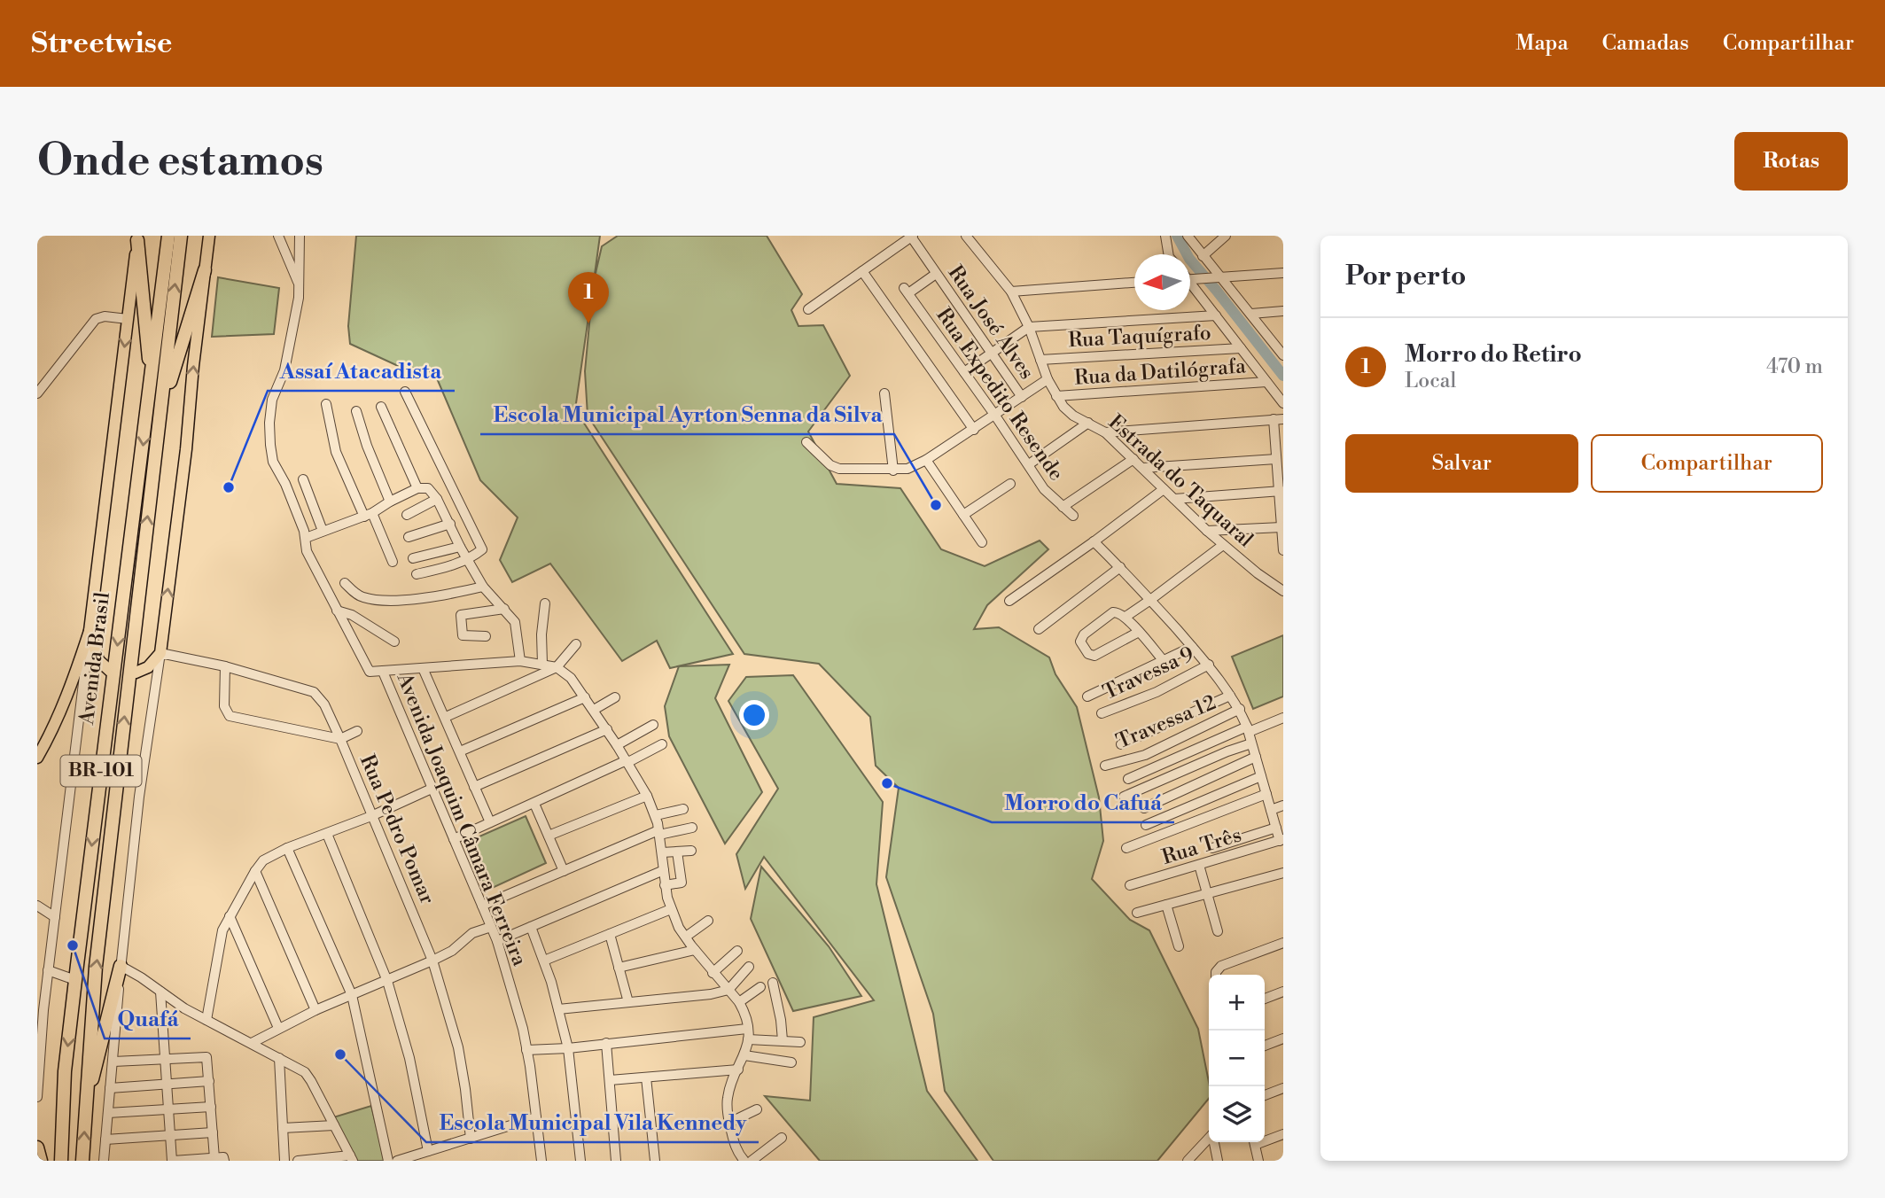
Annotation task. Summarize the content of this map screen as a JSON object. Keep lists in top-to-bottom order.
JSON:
{
  "streets": {
    "highway": ["Avenida Brasil", "BR-101"],
    "street": [
      "Rua José Alves",
      "Rua Taquígrafo",
      "Rua da Datilógrafa",
      "Rua Expedito Resende",
      "Estrada do Taquaral",
      "Travessa 9",
      "Travessa 12",
      "Avenida Joaquim Câmara Ferreira",
      "Rua Pedro Pomar",
      "Rua Três"
    ]
  },
  "crossings": [
    ["Rua José Alves", "Rua Expedito Resende"],
    ["Rua Taquígrafo", "Estrada do Taquaral"],
    ["Rua da Datilógrafa", "Estrada do Taquaral"]
  ],
  "places": [
    "Assaí Atacadista",
    "Escola Municipal Ayrton Senna da Silva",
    "Morro do Cafuá",
    "Quafá",
    "Escola Municipal Vila Kennedy"
  ],
  "north": "left",
  "page": {
    "header": "Streetwise",
    "nav": ["Mapa", "Camadas", "Compartilhar"],
    "buttons": [
      "Rotas",
      ["Salvar", "Compartilhar"]
    ],
    "title": "Onde estamos",
    "heading": "Por perto",
    "pins": "1",
    "list": [
      {
        "mark": "1",
        "name": "Morro do Retiro",
        "note": "Local",
        "value": "470 m"
      }
    ],
    "map_buttons": ["+", "−"]
  }
}
